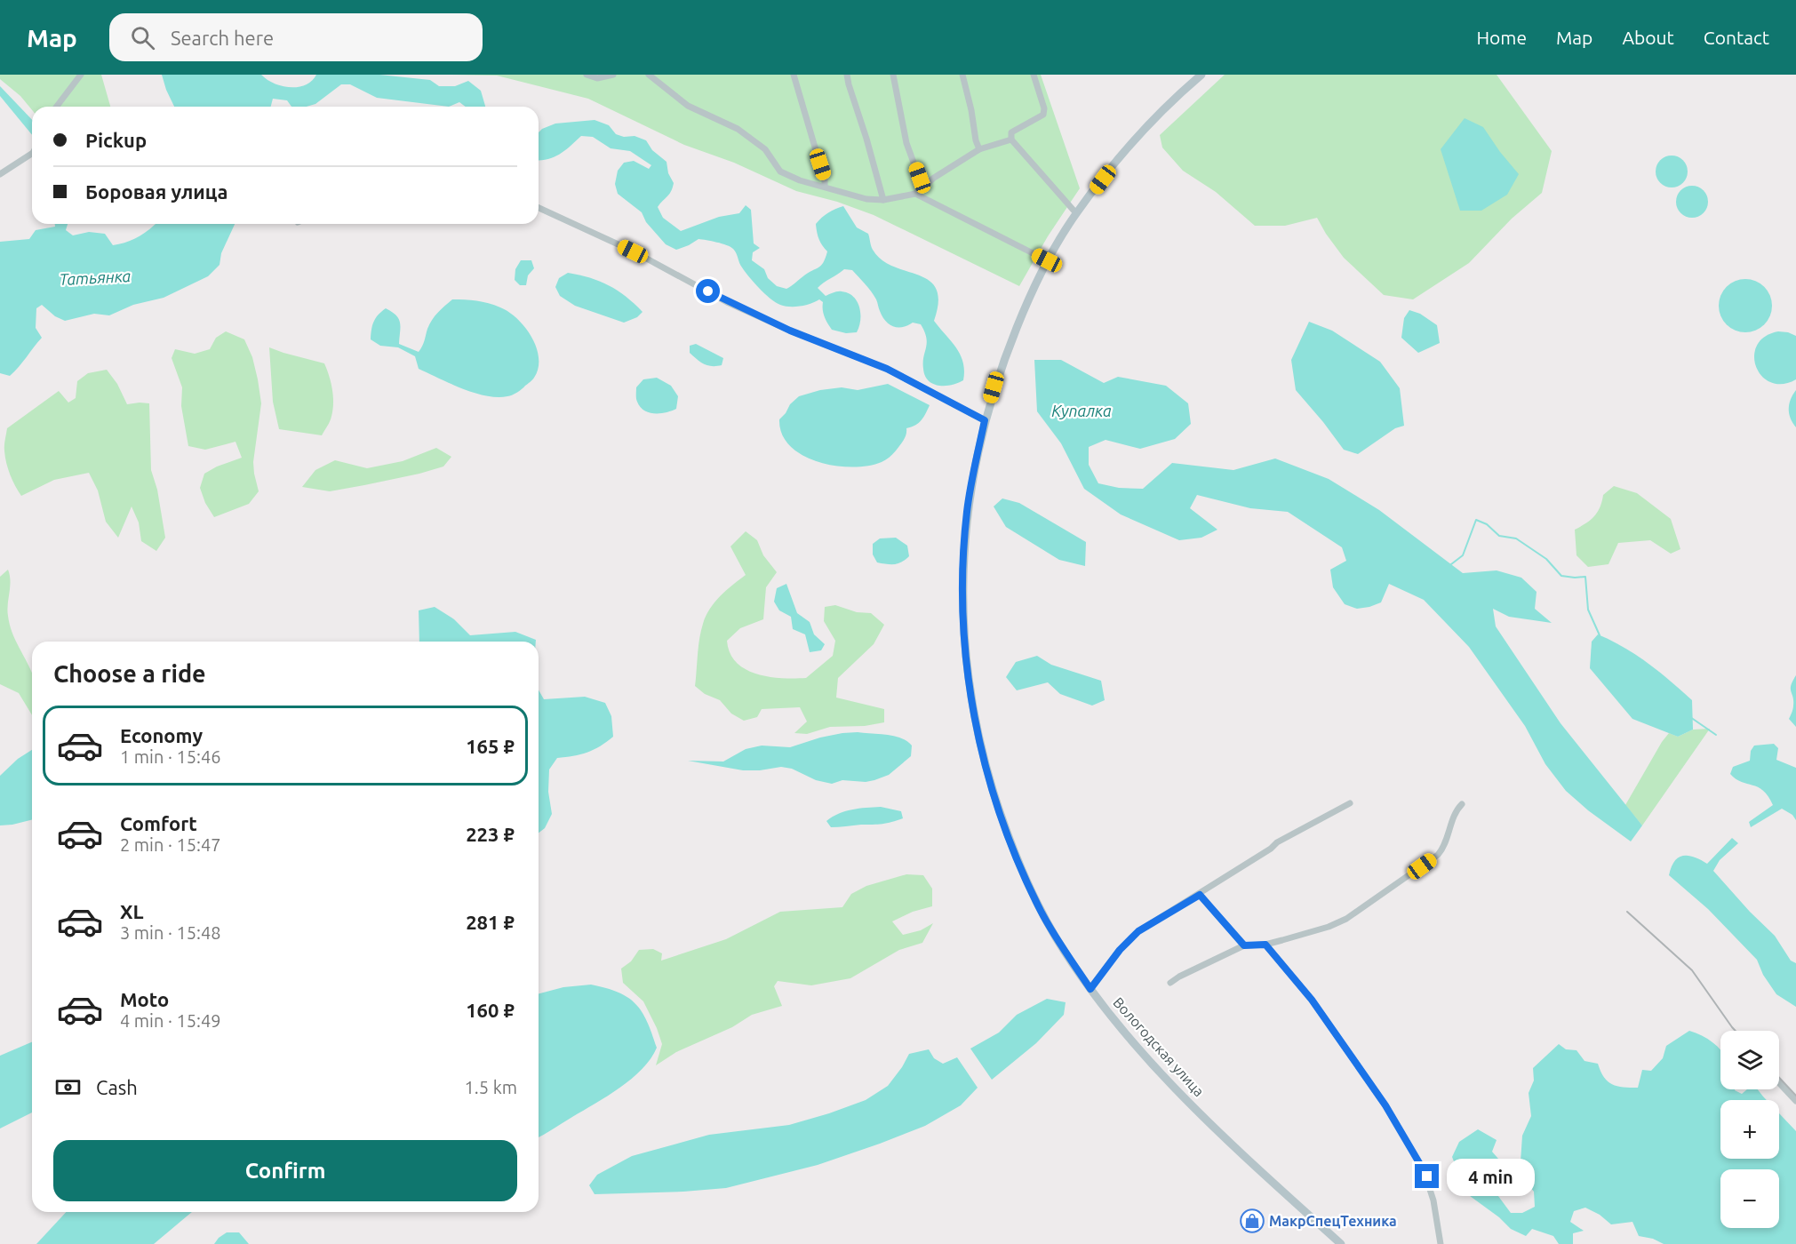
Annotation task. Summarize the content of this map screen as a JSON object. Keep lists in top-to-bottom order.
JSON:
{
  "streets": {
    "main road": ["Вологодская улица"]
  },
  "water": ["Татьянка", "Купалка"],
  "places": {
    "shop": ["МакрСпецТехника"]
  },
  "page": {
    "header": "Map",
    "search": "Search here",
    "nav": [
      "Home",
      "Map",
      "About",
      "Contact"
    ],
    "banner": ["Pickup", "Боровая улица"],
    "heading": "Choose a ride",
    "list": [
      {
        "name": "Economy",
        "note": "1 min · 15:46",
        "value": "165 ₽"
      },
      {
        "name": "Comfort",
        "note": "2 min · 15:47",
        "value": "223 ₽"
      },
      {
        "name": "XL",
        "note": "3 min · 15:48",
        "value": "281 ₽"
      },
      {
        "name": "Moto",
        "note": "4 min · 15:49",
        "value": "160 ₽"
      }
    ],
    "map_buttons": ["+", "−"],
    "pay": ["Cash", "1.5 km"],
    "buttons": "Confirm",
    "bubble": "4 min"
  }
}
